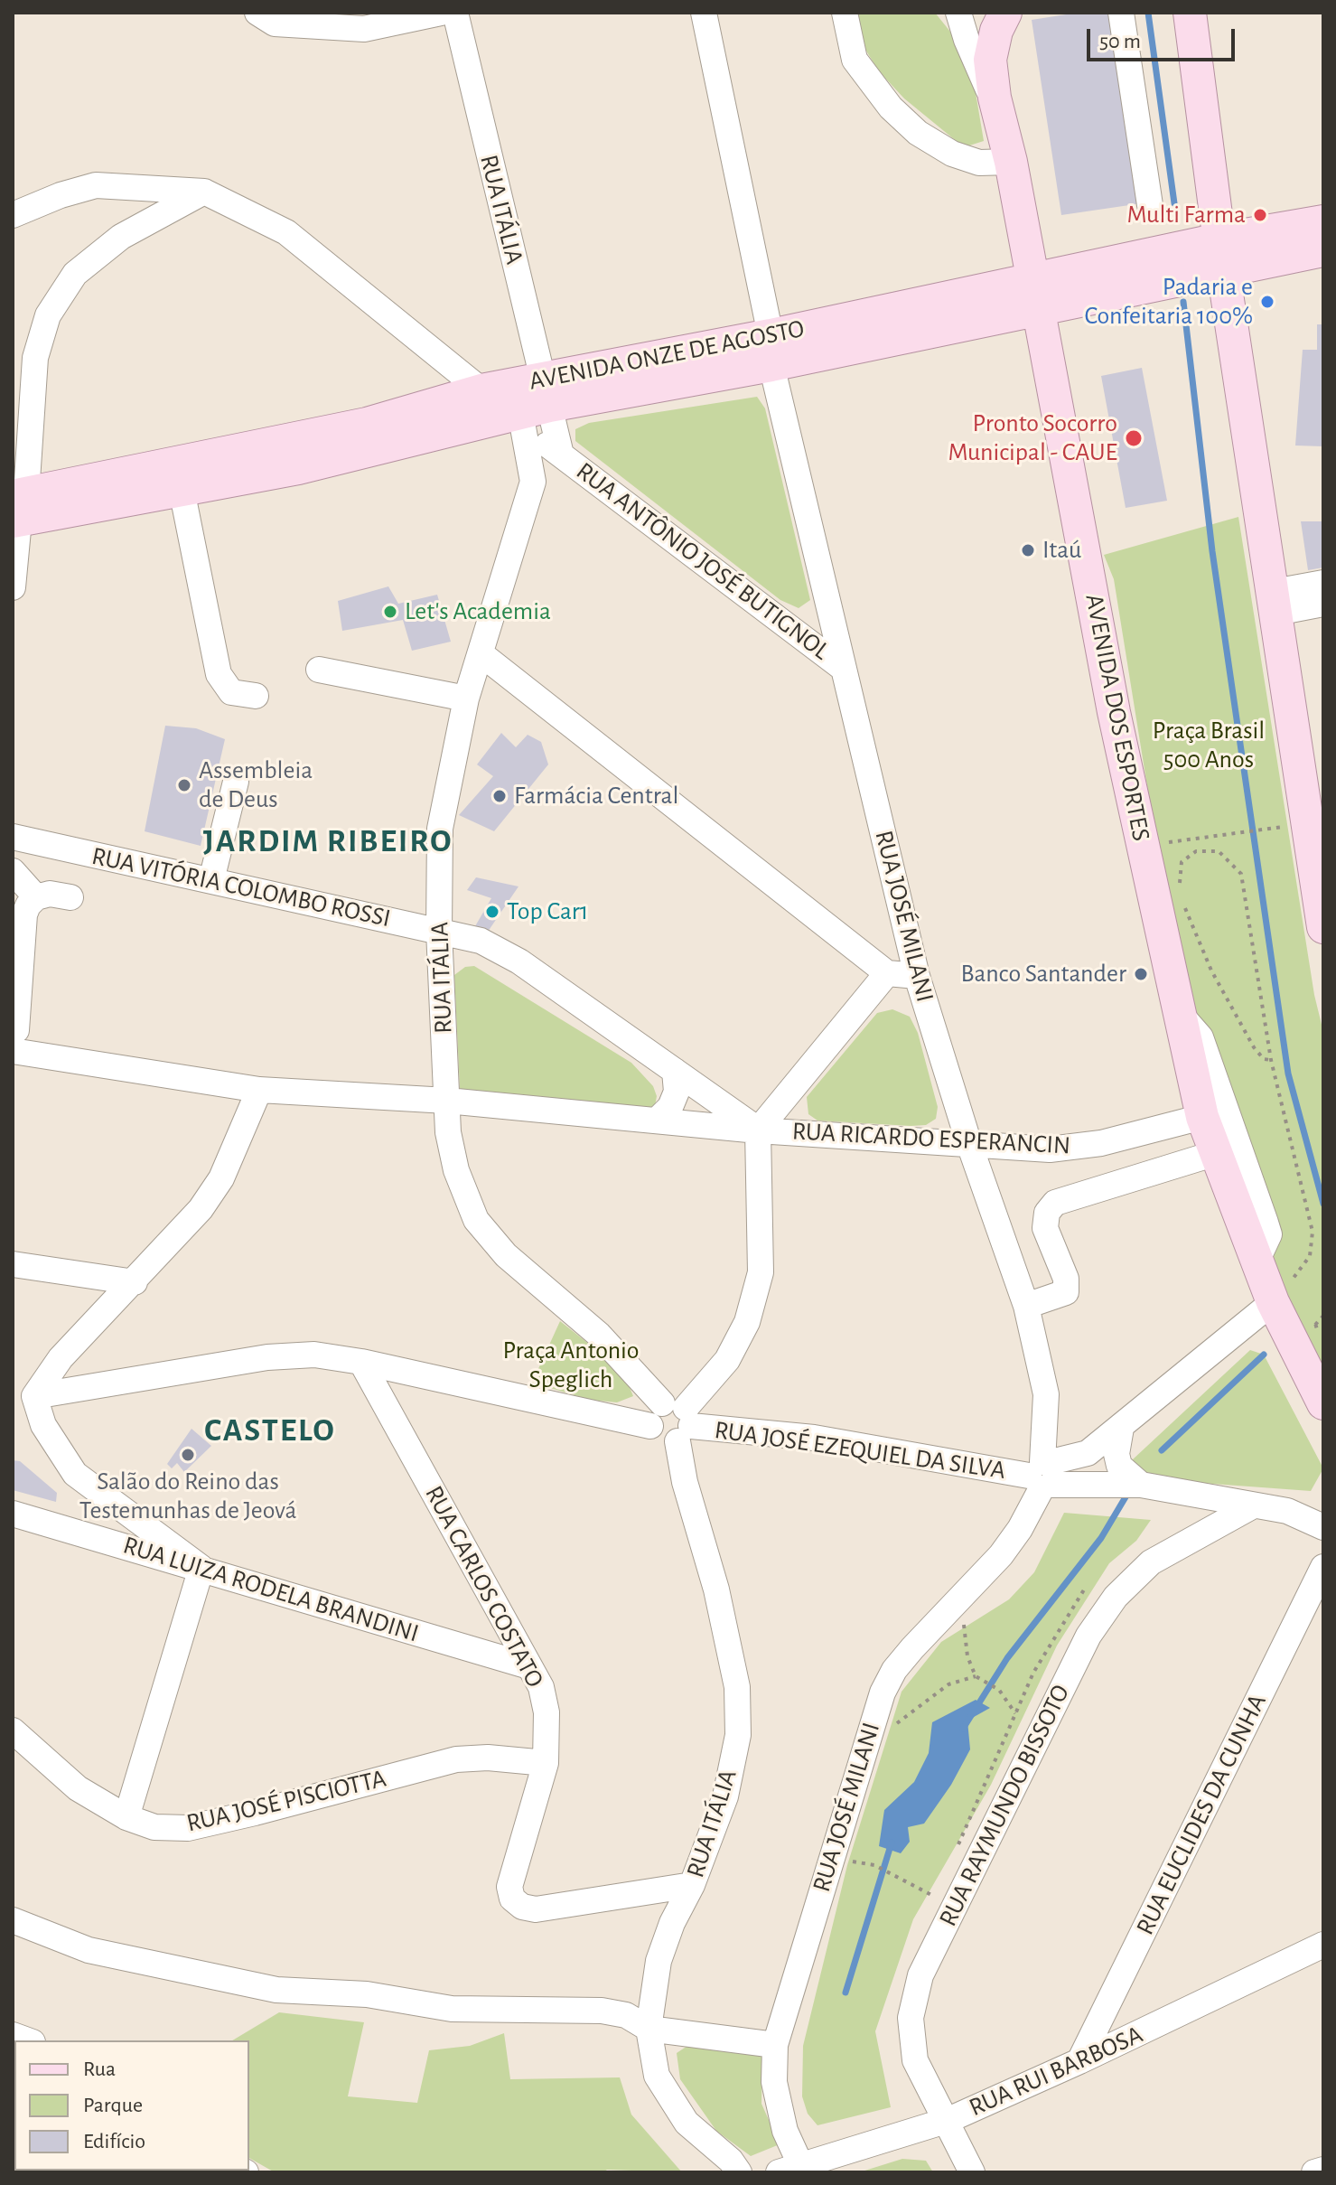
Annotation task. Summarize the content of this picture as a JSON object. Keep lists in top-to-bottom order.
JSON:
{
  "streets": {
    "main road": ["AVENIDA ONZE DE AGOSTO", "AVENIDA DOS ESPORTES"],
    "street": [
      "RUA ITÁLIA",
      "RUA ANTÔNIO JOSÉ BUTIGNOL",
      "RUA VITÓRIA COLOMBO ROSSI",
      "RUA JOSÉ MILANI",
      "RUA RICARDO ESPERANCIN",
      "RUA JOSÉ EZEQUIEL DA SILVA",
      "RUA CARLOS COSTATO",
      "RUA LUIZA RODELA BRANDINI",
      "RUA JOSÉ PISCIOTTA",
      "RUA RAYMUNDO BISSOTO",
      "RUA EUCLIDES DA CUNHA",
      "RUA RUI BARBOSA"
    ]
  },
  "crossings": [
    ["RUA ITÁLIA", "AVENIDA ONZE DE AGOSTO"],
    ["RUA ITÁLIA", "RUA ANTÔNIO JOSÉ BUTIGNOL"],
    ["RUA ITÁLIA", "RUA VITÓRIA COLOMBO ROSSI"],
    ["RUA ITÁLIA", "RUA RICARDO ESPERANCIN"],
    ["RUA ITÁLIA", "RUA JOSÉ EZEQUIEL DA SILVA"],
    ["RUA ITÁLIA", "RUA CARLOS COSTATO"],
    ["AVENIDA ONZE DE AGOSTO", "RUA ANTÔNIO JOSÉ BUTIGNOL"],
    ["AVENIDA ONZE DE AGOSTO", "AVENIDA DOS ESPORTES"],
    ["AVENIDA ONZE DE AGOSTO", "RUA JOSÉ MILANI"],
    ["RUA ANTÔNIO JOSÉ BUTIGNOL", "RUA JOSÉ MILANI"],
    ["AVENIDA DOS ESPORTES", "RUA RICARDO ESPERANCIN"],
    ["RUA VITÓRIA COLOMBO ROSSI", "RUA RICARDO ESPERANCIN"],
    ["RUA JOSÉ MILANI", "RUA RICARDO ESPERANCIN"],
    ["RUA JOSÉ MILANI", "RUA JOSÉ EZEQUIEL DA SILVA"],
    ["RUA JOSÉ MILANI", "RUA RUI BARBOSA"],
    ["RUA JOSÉ EZEQUIEL DA SILVA", "RUA CARLOS COSTATO"],
    ["RUA JOSÉ EZEQUIEL DA SILVA", "RUA RAYMUNDO BISSOTO"],
    ["RUA CARLOS COSTATO", "RUA LUIZA RODELA BRANDINI"],
    ["RUA CARLOS COSTATO", "RUA JOSÉ PISCIOTTA"],
    ["RUA RAYMUNDO BISSOTO", "RUA RUI BARBOSA"],
    ["RUA EUCLIDES DA CUNHA", "RUA RUI BARBOSA"]
  ],
  "districts": ["JARDIM RIBEIRO", "CASTELO"],
  "parks": ["Praça Brasil 500 Anos", "Praça Antonio Speglich"],
  "places": [
    "Multi Farma",
    "Padaria e Confeitaria 100%",
    "Pronto Socorro Municipal - CAUE",
    "Itaú",
    "Let's Academia",
    "Assembleia de Deus",
    "Farmácia Central",
    "Top Car1",
    "Banco Santander",
    "Salão do Reino das Testemunhas de Jeová"
  ],
  "legend": ["Rua", "Parque", "Edifício"],
  "scale_bar": "50 m"
}
